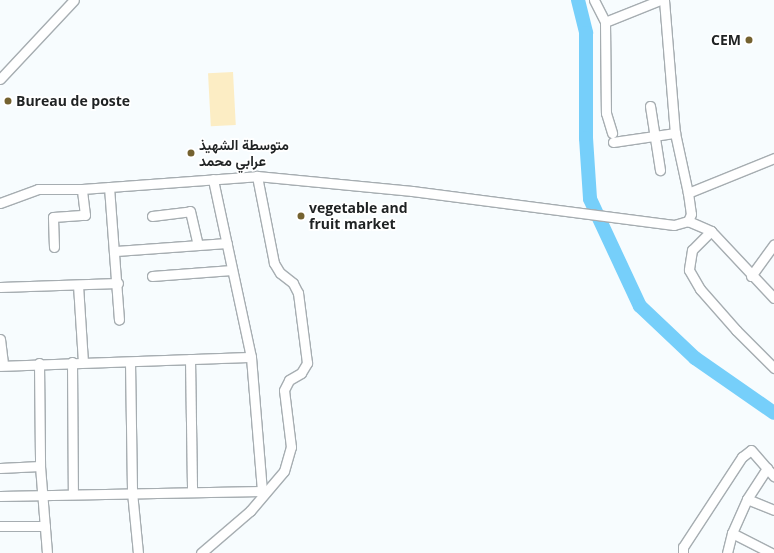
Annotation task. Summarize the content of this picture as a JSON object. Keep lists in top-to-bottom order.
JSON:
{
  "places": [
    "CEM",
    "Bureau de poste",
    "متوسطة الشهيذ عرابي محمد",
    "vegetable and fruit market"
  ]
}
